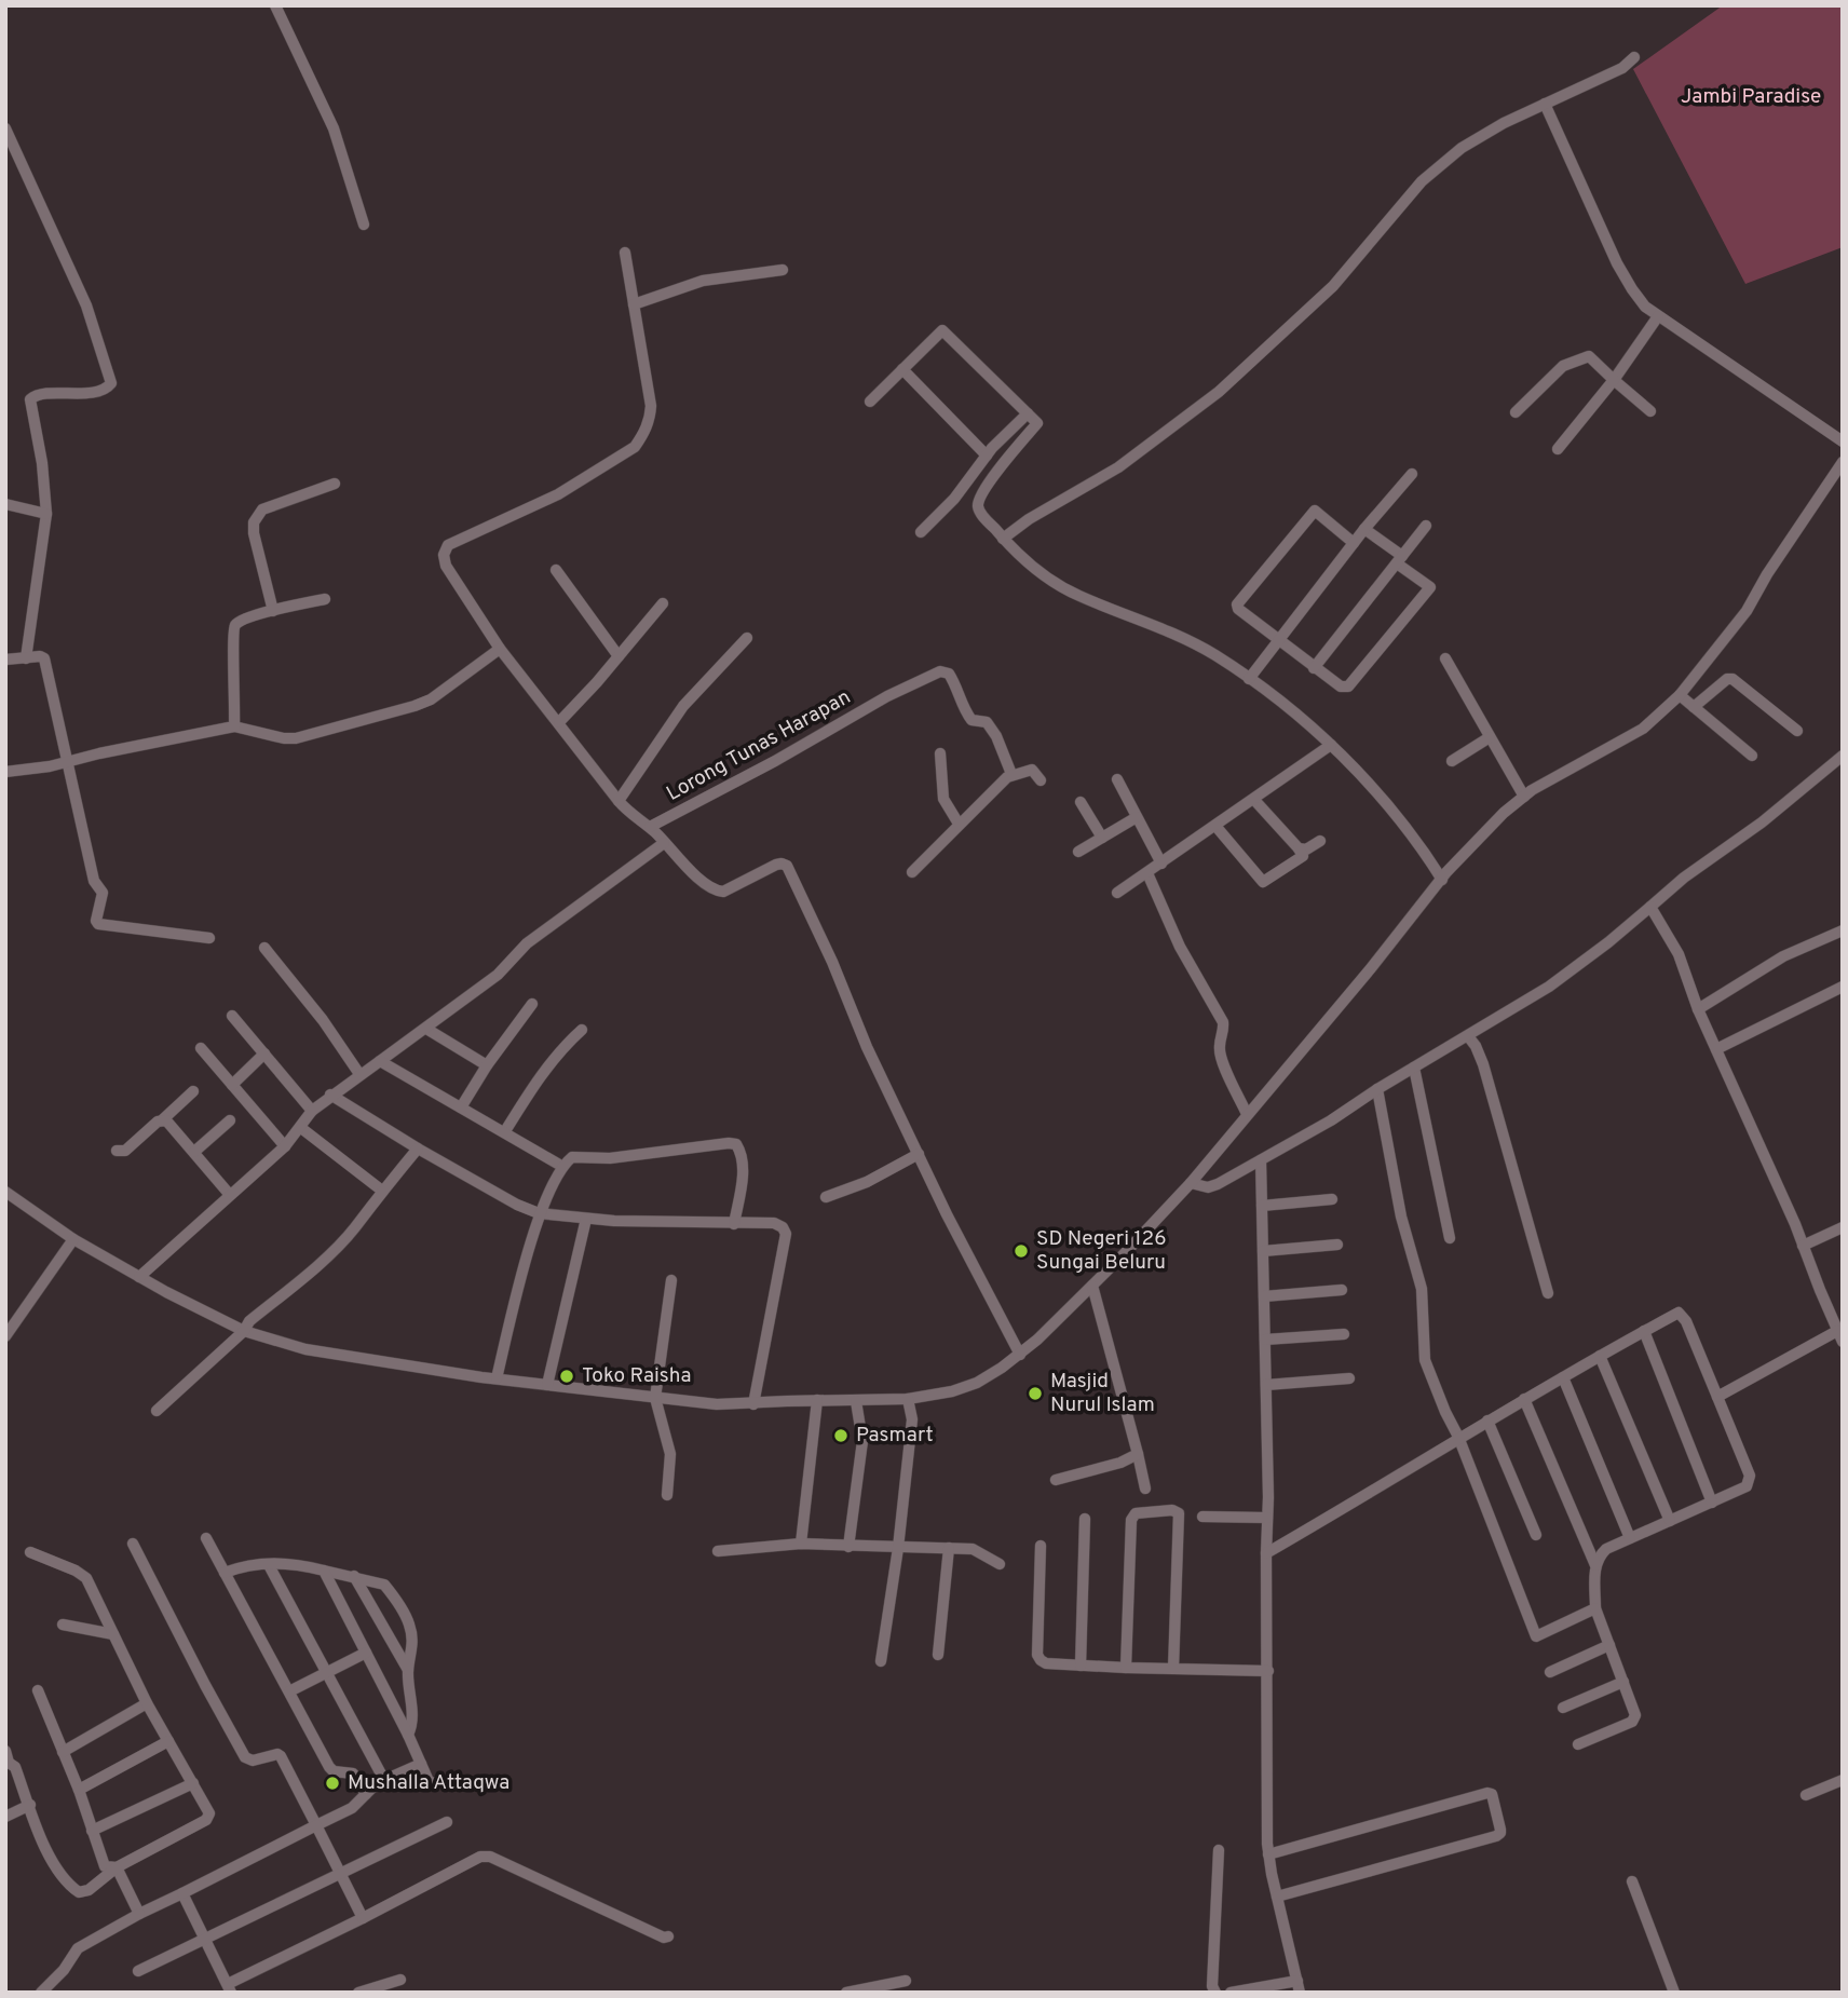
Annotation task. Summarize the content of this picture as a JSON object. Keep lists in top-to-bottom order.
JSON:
{
  "streets": {
    "street": ["Lorong Tunas Harapan"]
  },
  "parks": ["Jambi Paradise"],
  "places": [
    "SD Negeri 126 Sungai Beluru",
    "Toko Raisha",
    "Masjid Nurul Islam",
    "Pasmart",
    "Mushalla Attaqwa"
  ]
}
